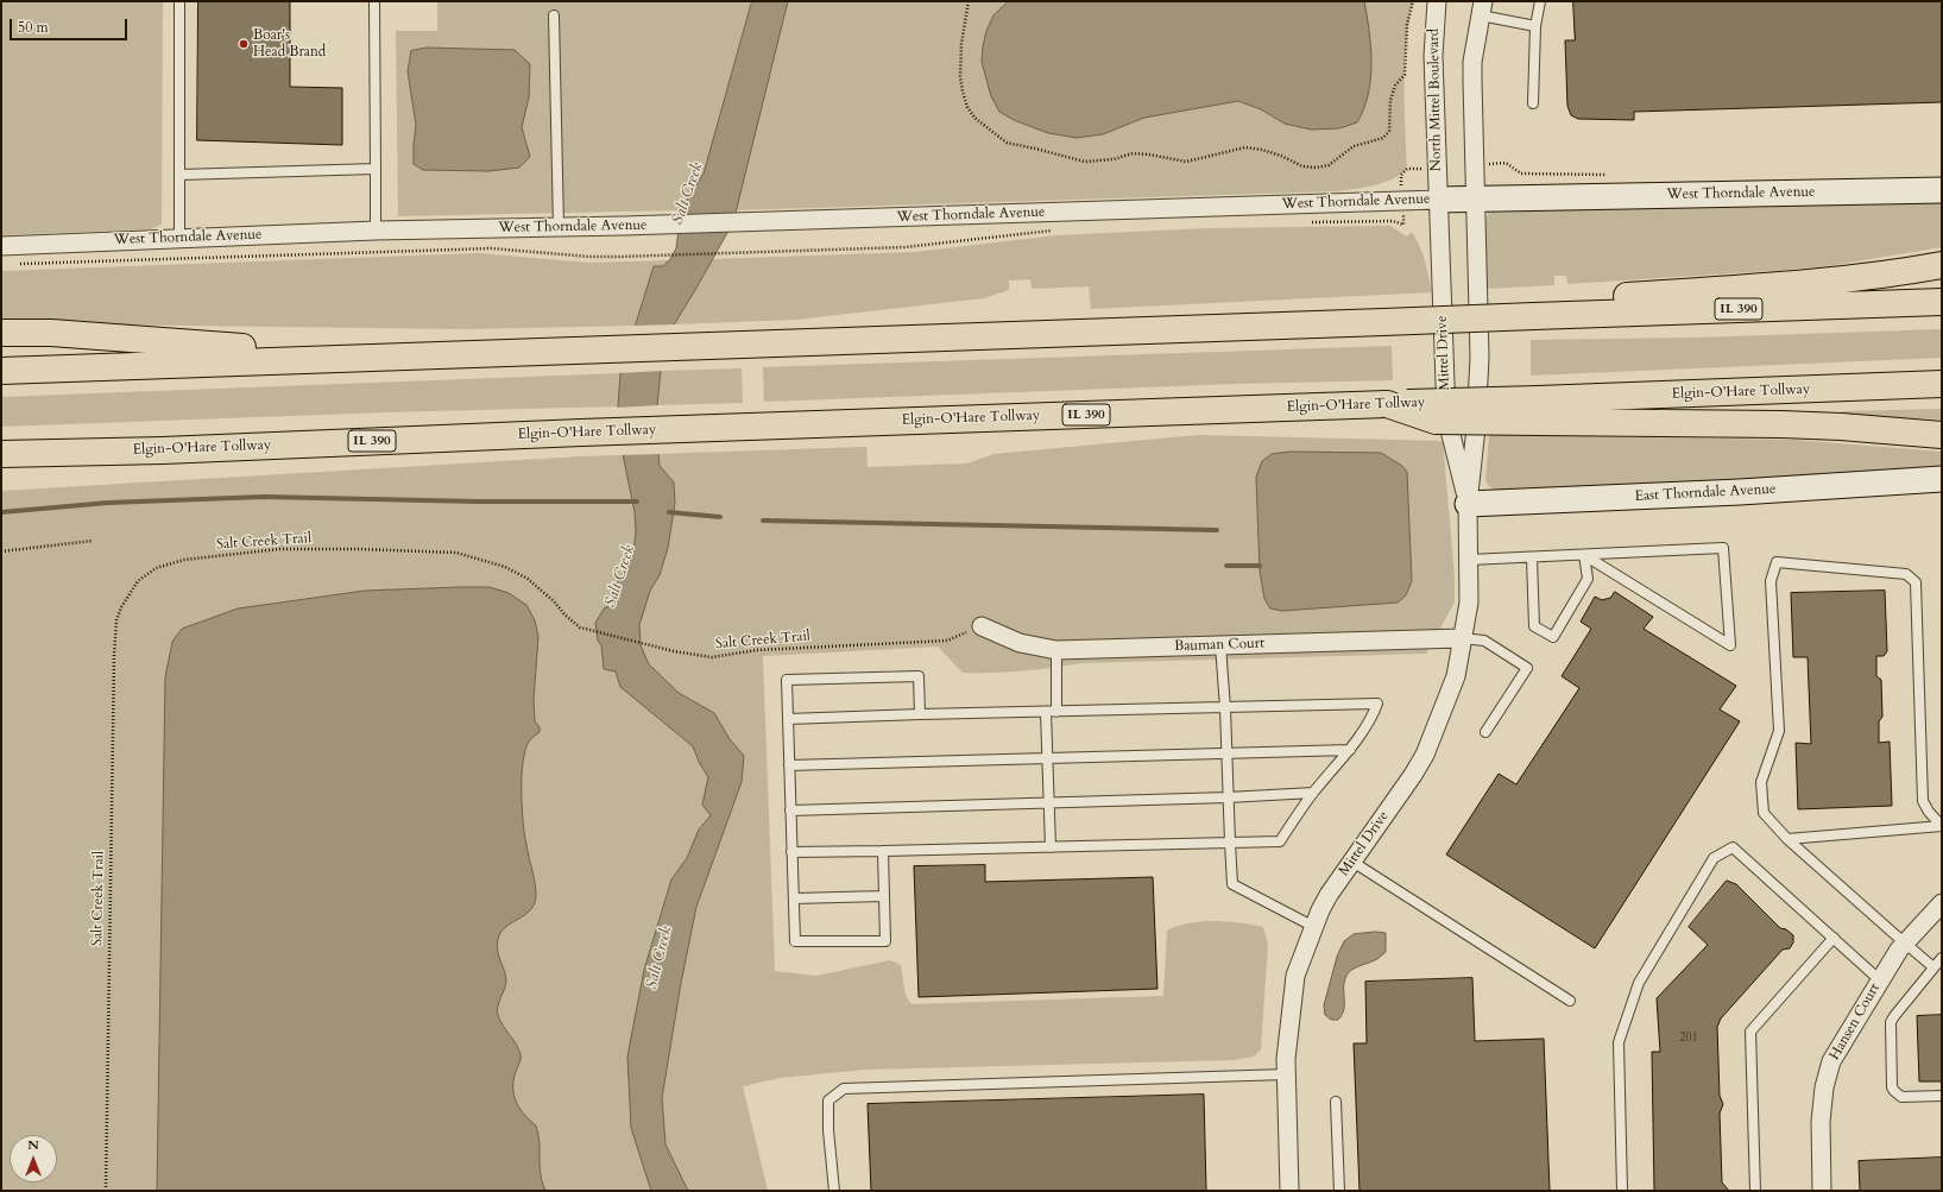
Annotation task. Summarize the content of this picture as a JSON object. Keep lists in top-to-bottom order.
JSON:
{
  "streets": {
    "highway": ["IL 390", "Elgin-O'Hare Tollway"],
    "main road": ["West Thorndale Avenue", "East Thorndale Avenue"],
    "street": [
      "North Mittel Boulevard",
      "Mittel Drive",
      "Bauman Court",
      "Hansen Court"
    ],
    "path": ["Salt Creek Trail"]
  },
  "crossings": [
    ["North Mittel Boulevard", "West Thorndale Avenue"],
    ["North Mittel Boulevard", "Mittel Drive"],
    ["West Thorndale Avenue", "Mittel Drive"],
    ["Mittel Drive", "East Thorndale Avenue"],
    ["Mittel Drive", "Bauman Court"],
    ["Salt Creek Trail", "Bauman Court"]
  ],
  "water": ["Salt Creek"],
  "places": ["Boar's Head Brand"],
  "house_numbers": ["201"],
  "scale_bar": "50 m",
  "north": "top"
}
